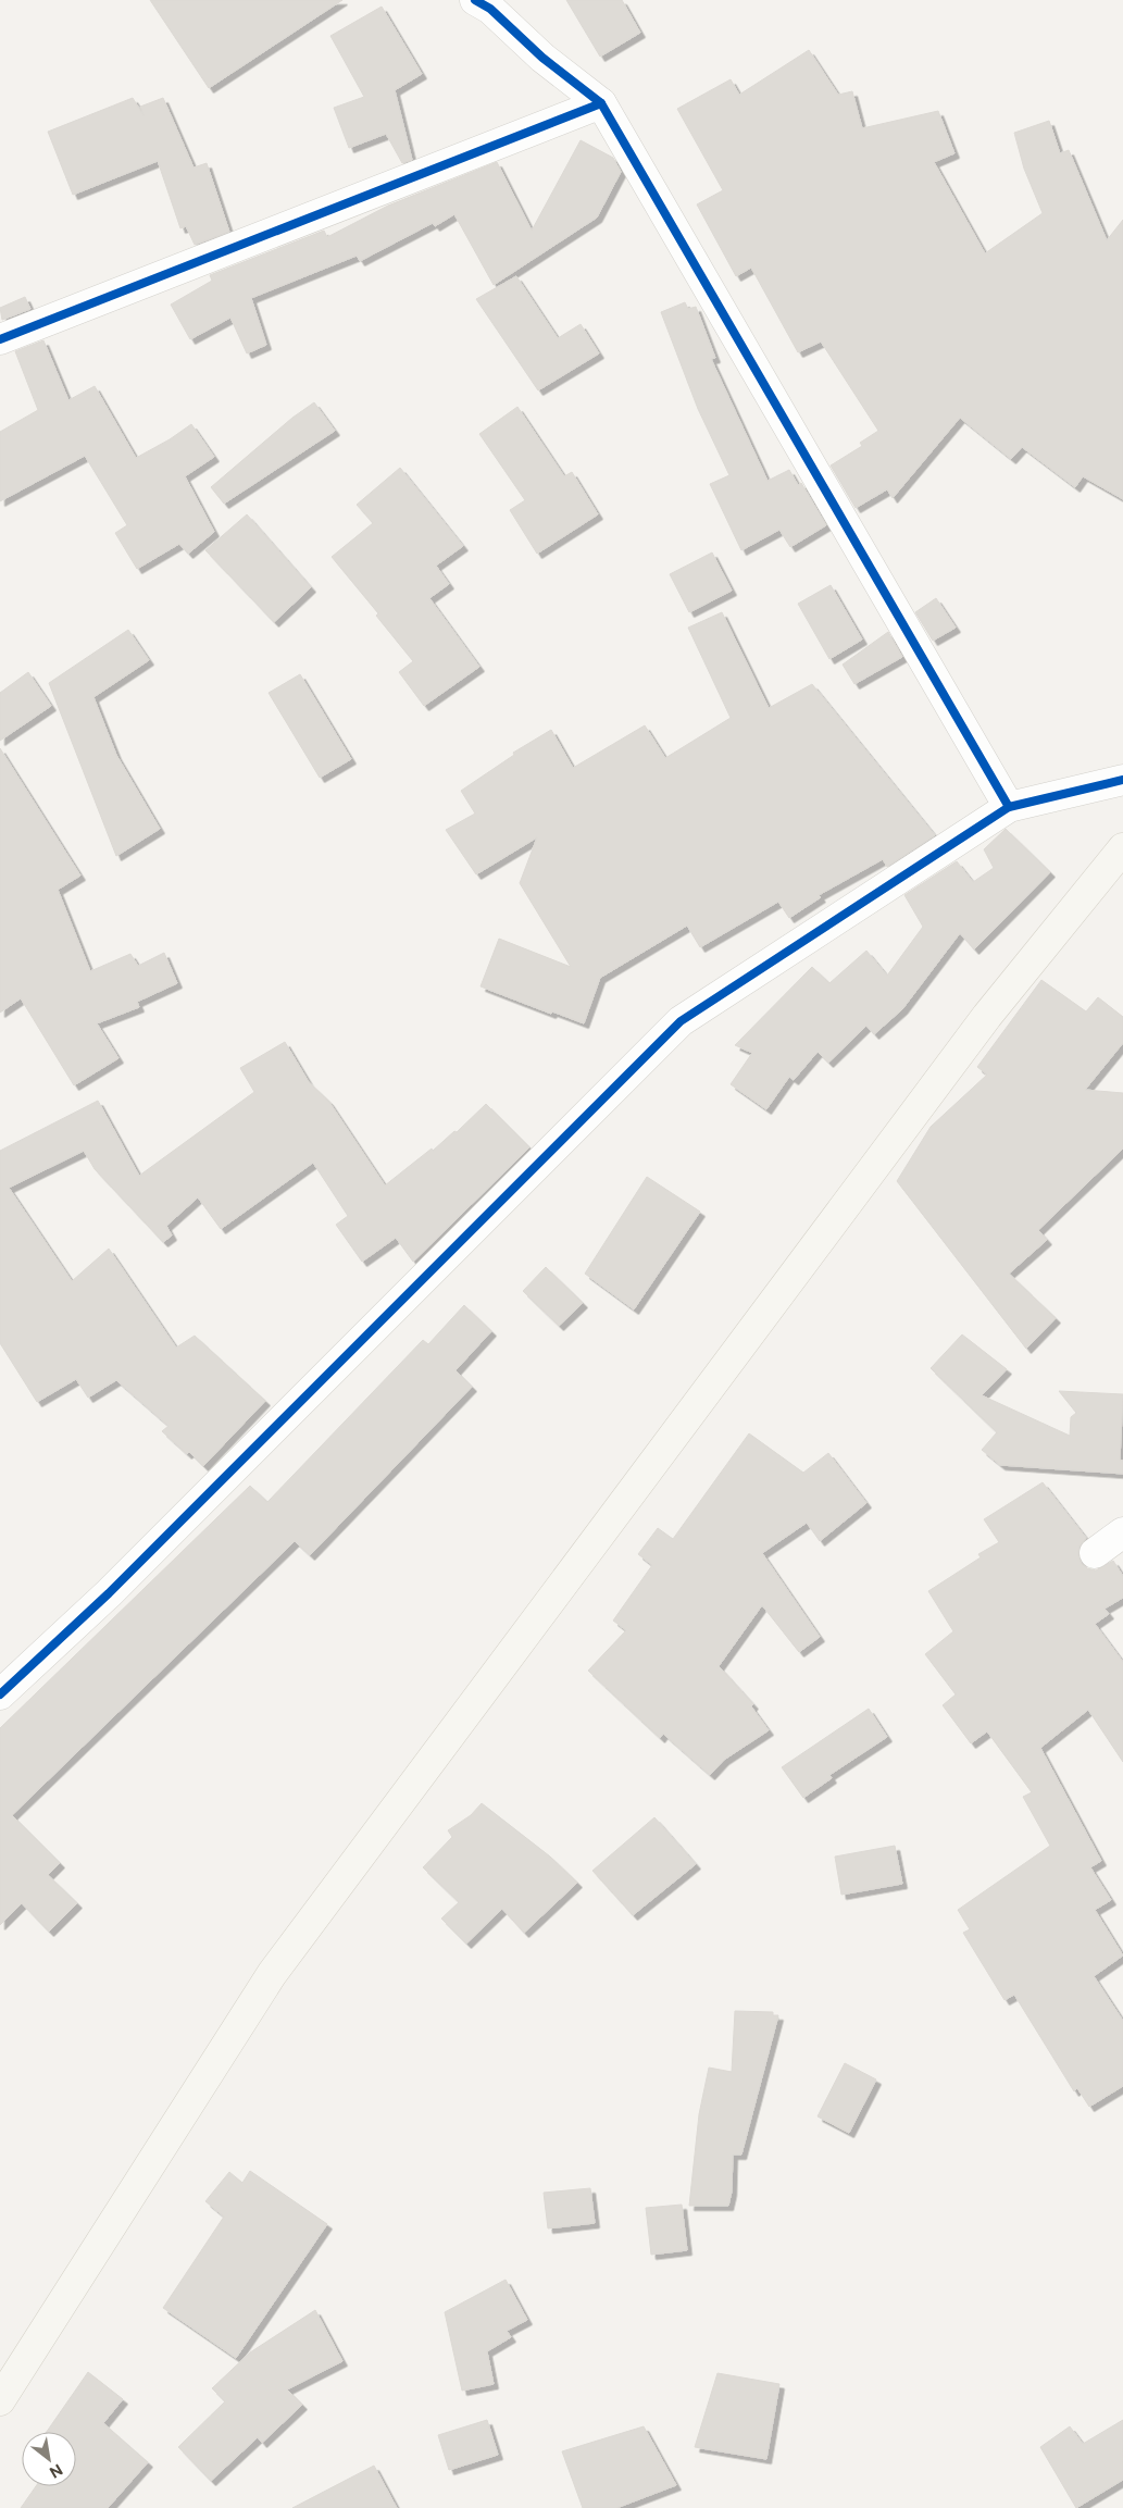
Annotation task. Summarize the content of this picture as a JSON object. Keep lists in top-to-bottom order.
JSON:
{
  "north": "bottom right"
}
